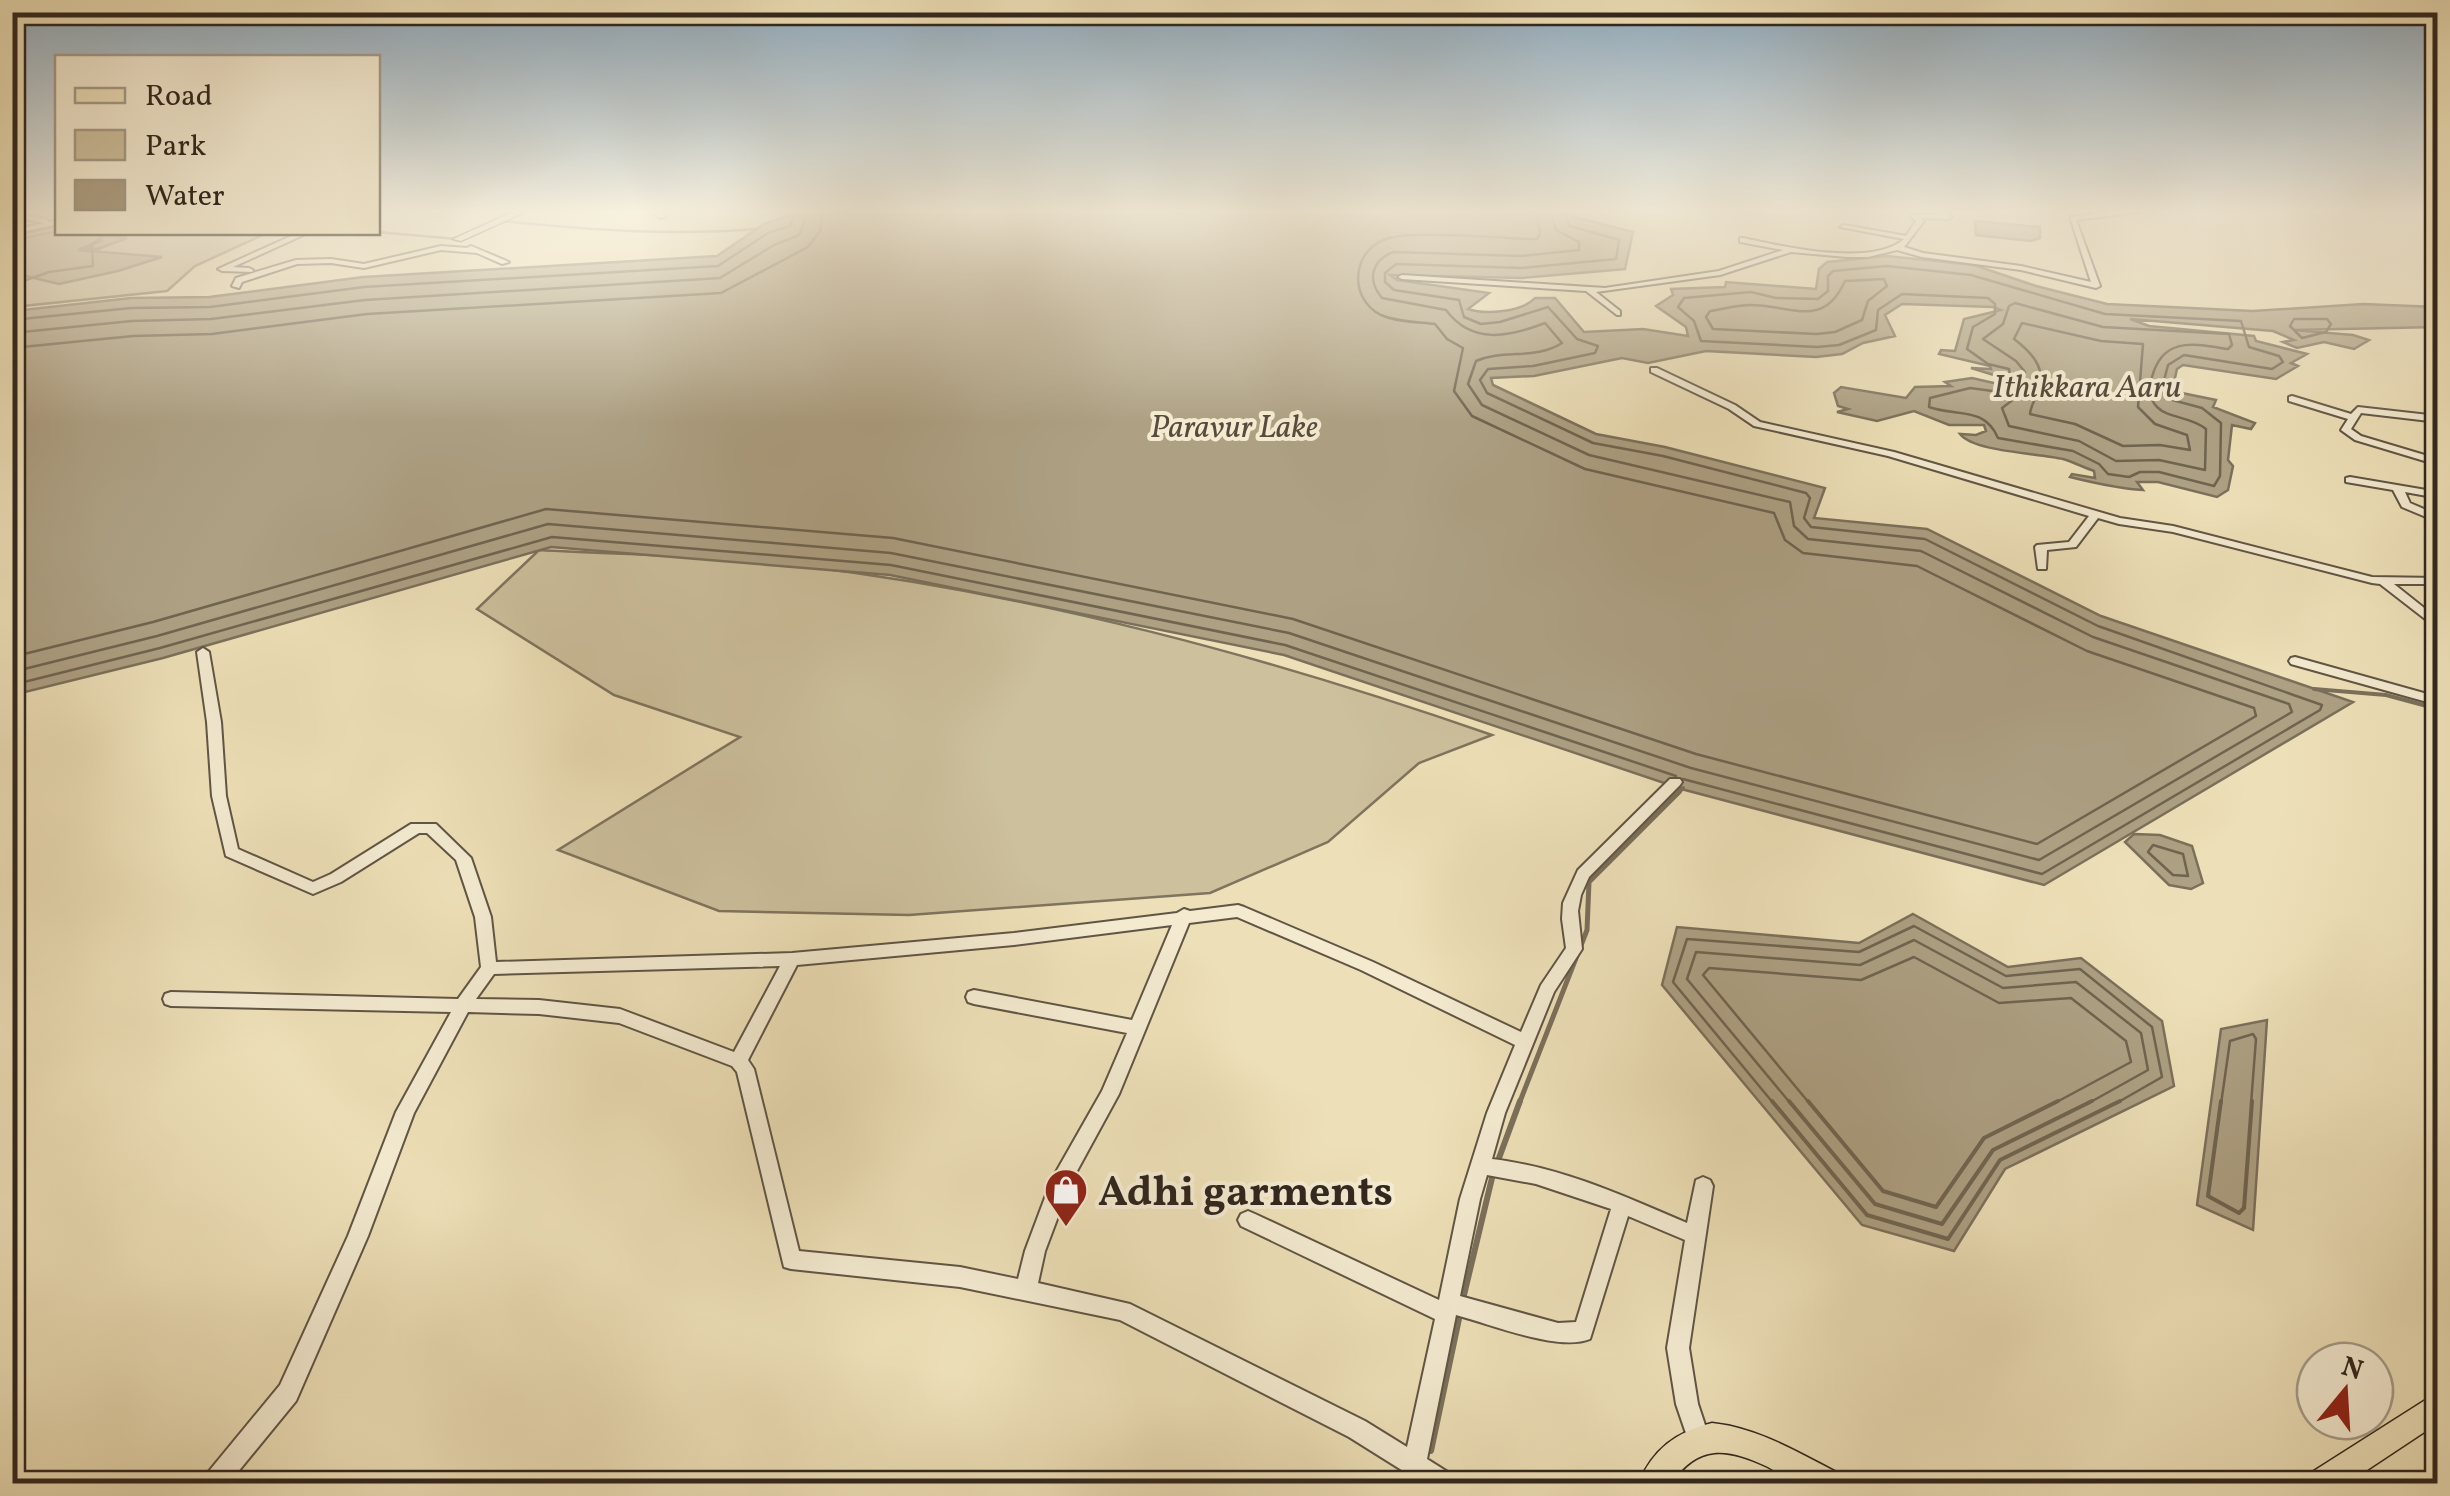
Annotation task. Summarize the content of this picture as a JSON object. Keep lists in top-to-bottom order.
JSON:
{
  "water": ["Ithikkara Aaru", "Paravur Lake"],
  "places": {
    "shop": ["Adhi garments"]
  },
  "legend": ["Road", "Park", "Water"],
  "north": "top"
}
